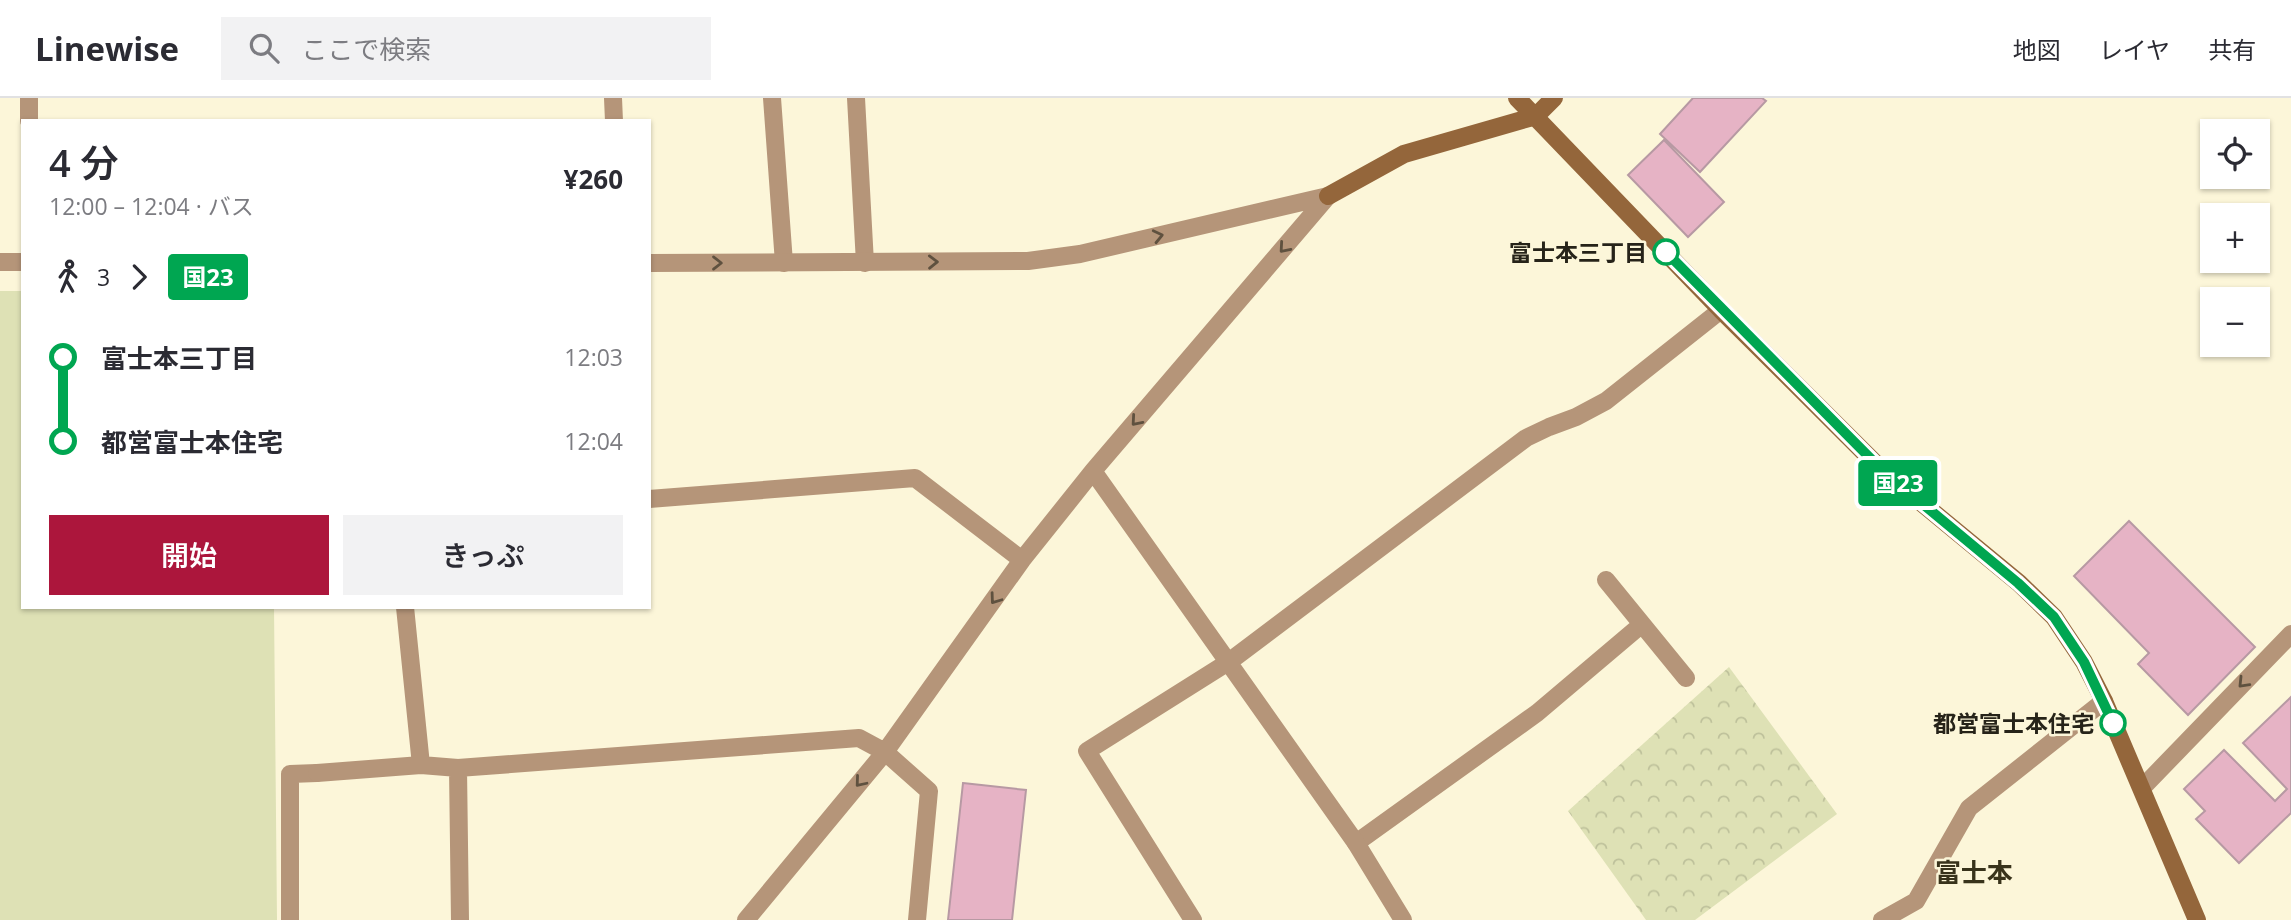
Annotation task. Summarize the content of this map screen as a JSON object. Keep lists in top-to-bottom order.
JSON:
{
  "districts": ["富士本"],
  "places": ["富士本三丁目", "都営富士本住宅"],
  "lines": ["bus line 国23"],
  "page": {
    "header": "Linewise",
    "search": "ここで検索",
    "nav": ["地図", "レイヤ", "共有"],
    "on_map": "国23",
    "map_buttons": ["+", "−"],
    "heading": ["4 分", "12:00 – 12:04 · バス", "¥260"],
    "legs": ["3", "国23"],
    "list": [
      {
        "name": "富士本三丁目",
        "value": "12:03"
      },
      {
        "name": "都営富士本住宅",
        "value": "12:04"
      }
    ],
    "buttons": ["開始", "きっぷ"]
  }
}
